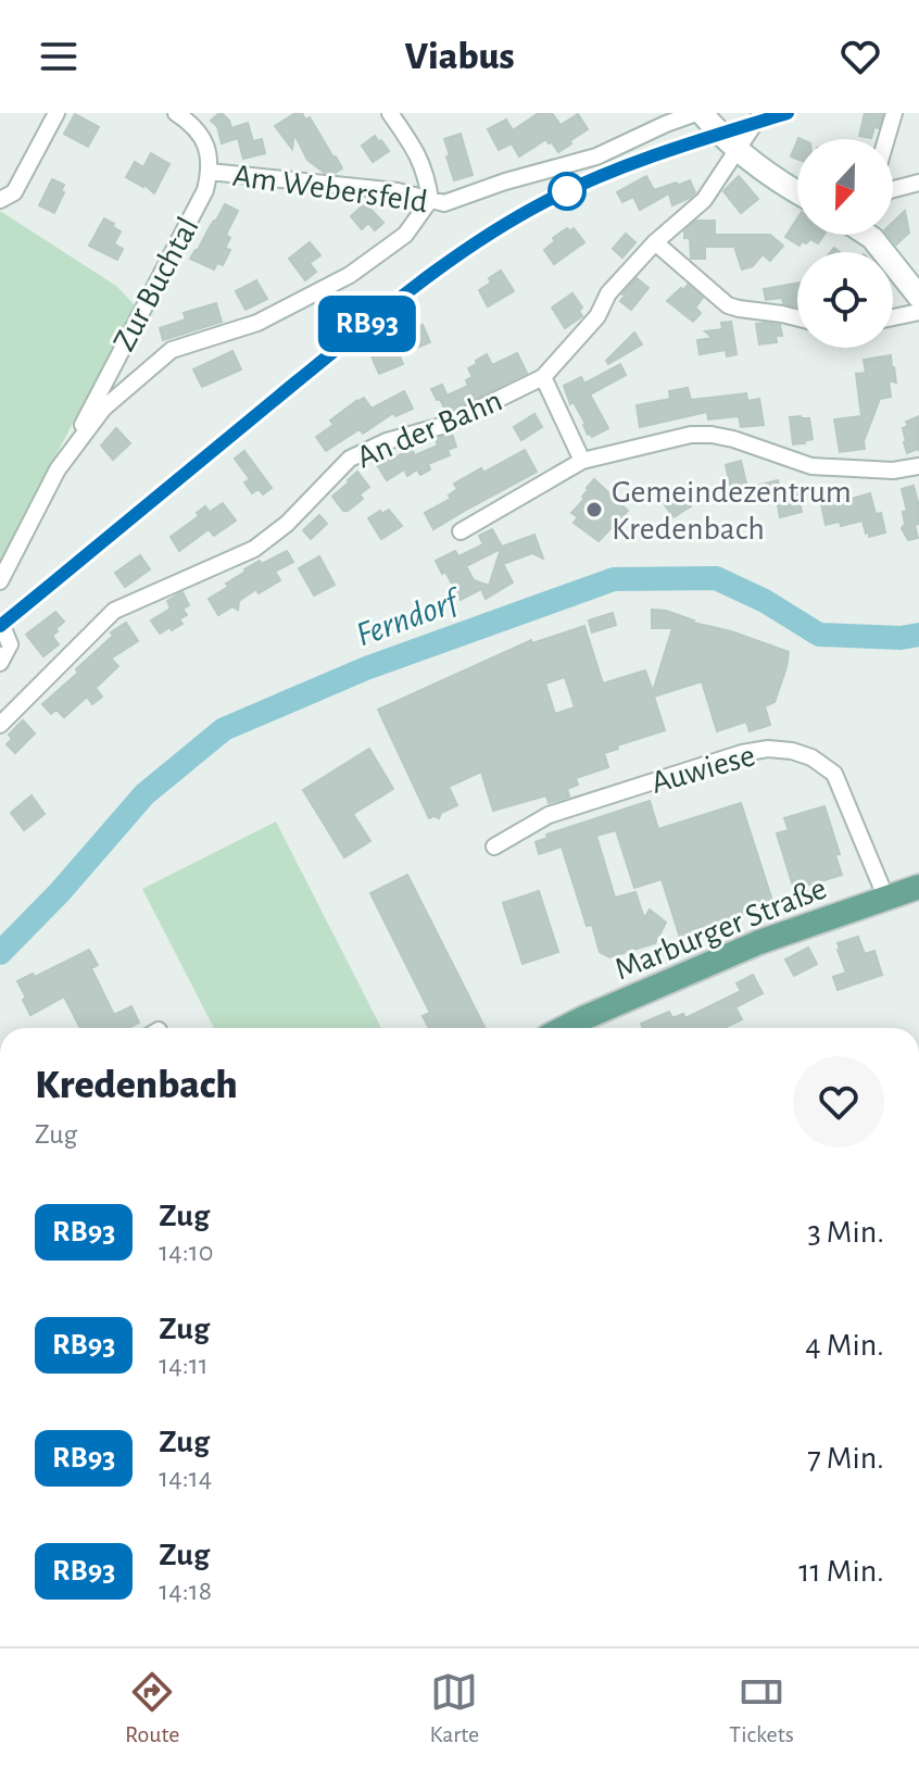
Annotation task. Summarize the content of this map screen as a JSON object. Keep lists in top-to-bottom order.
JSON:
{
  "streets": {
    "main road": ["Marburger Straße"],
    "street": [
      "Am Webersfeld",
      "Zur Buchtal",
      "An der Bahn",
      "Auwiese"
    ]
  },
  "crossings": [
    ["Am Webersfeld", "Zur Buchtal"],
    ["Auwiese", "Marburger Straße"]
  ],
  "water": ["Ferndorf"],
  "places": ["Gemeindezentrum Kredenbach"],
  "north": "bottom",
  "page": {
    "header": "Viabus",
    "on_map": "RB93",
    "heading": ["Kredenbach", "Zug"],
    "list": [
      {
        "mark": "RB93",
        "name": "Zug",
        "note": "14:10",
        "value": "3 Min."
      },
      {
        "mark": "RB93",
        "name": "Zug",
        "note": "14:11",
        "value": "4 Min."
      },
      {
        "mark": "RB93",
        "name": "Zug",
        "note": "14:14",
        "value": "7 Min."
      },
      {
        "mark": "RB93",
        "name": "Zug",
        "note": "14:18",
        "value": "11 Min."
      }
    ],
    "tabs": ["Route", "Karte", "Tickets"]
  }
}
